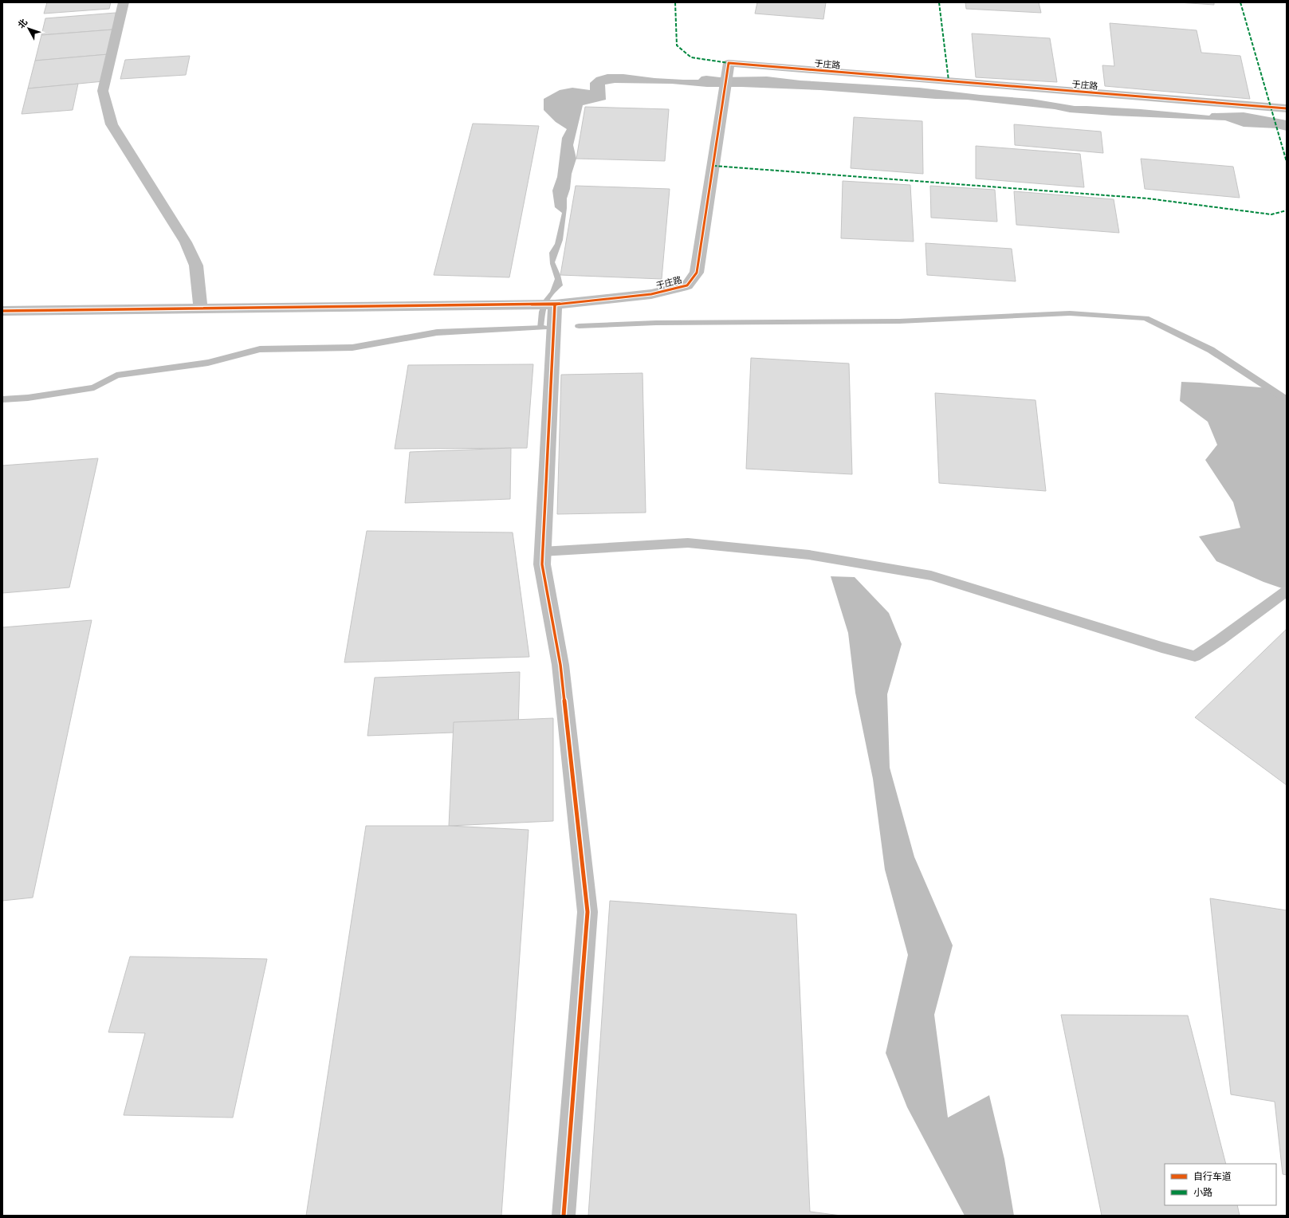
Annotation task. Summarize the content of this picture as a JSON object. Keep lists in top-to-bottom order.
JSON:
{
  "streets": {
    "street": ["于庄路"]
  },
  "legend": ["自行车道", "小路"],
  "north": "top left"
}
